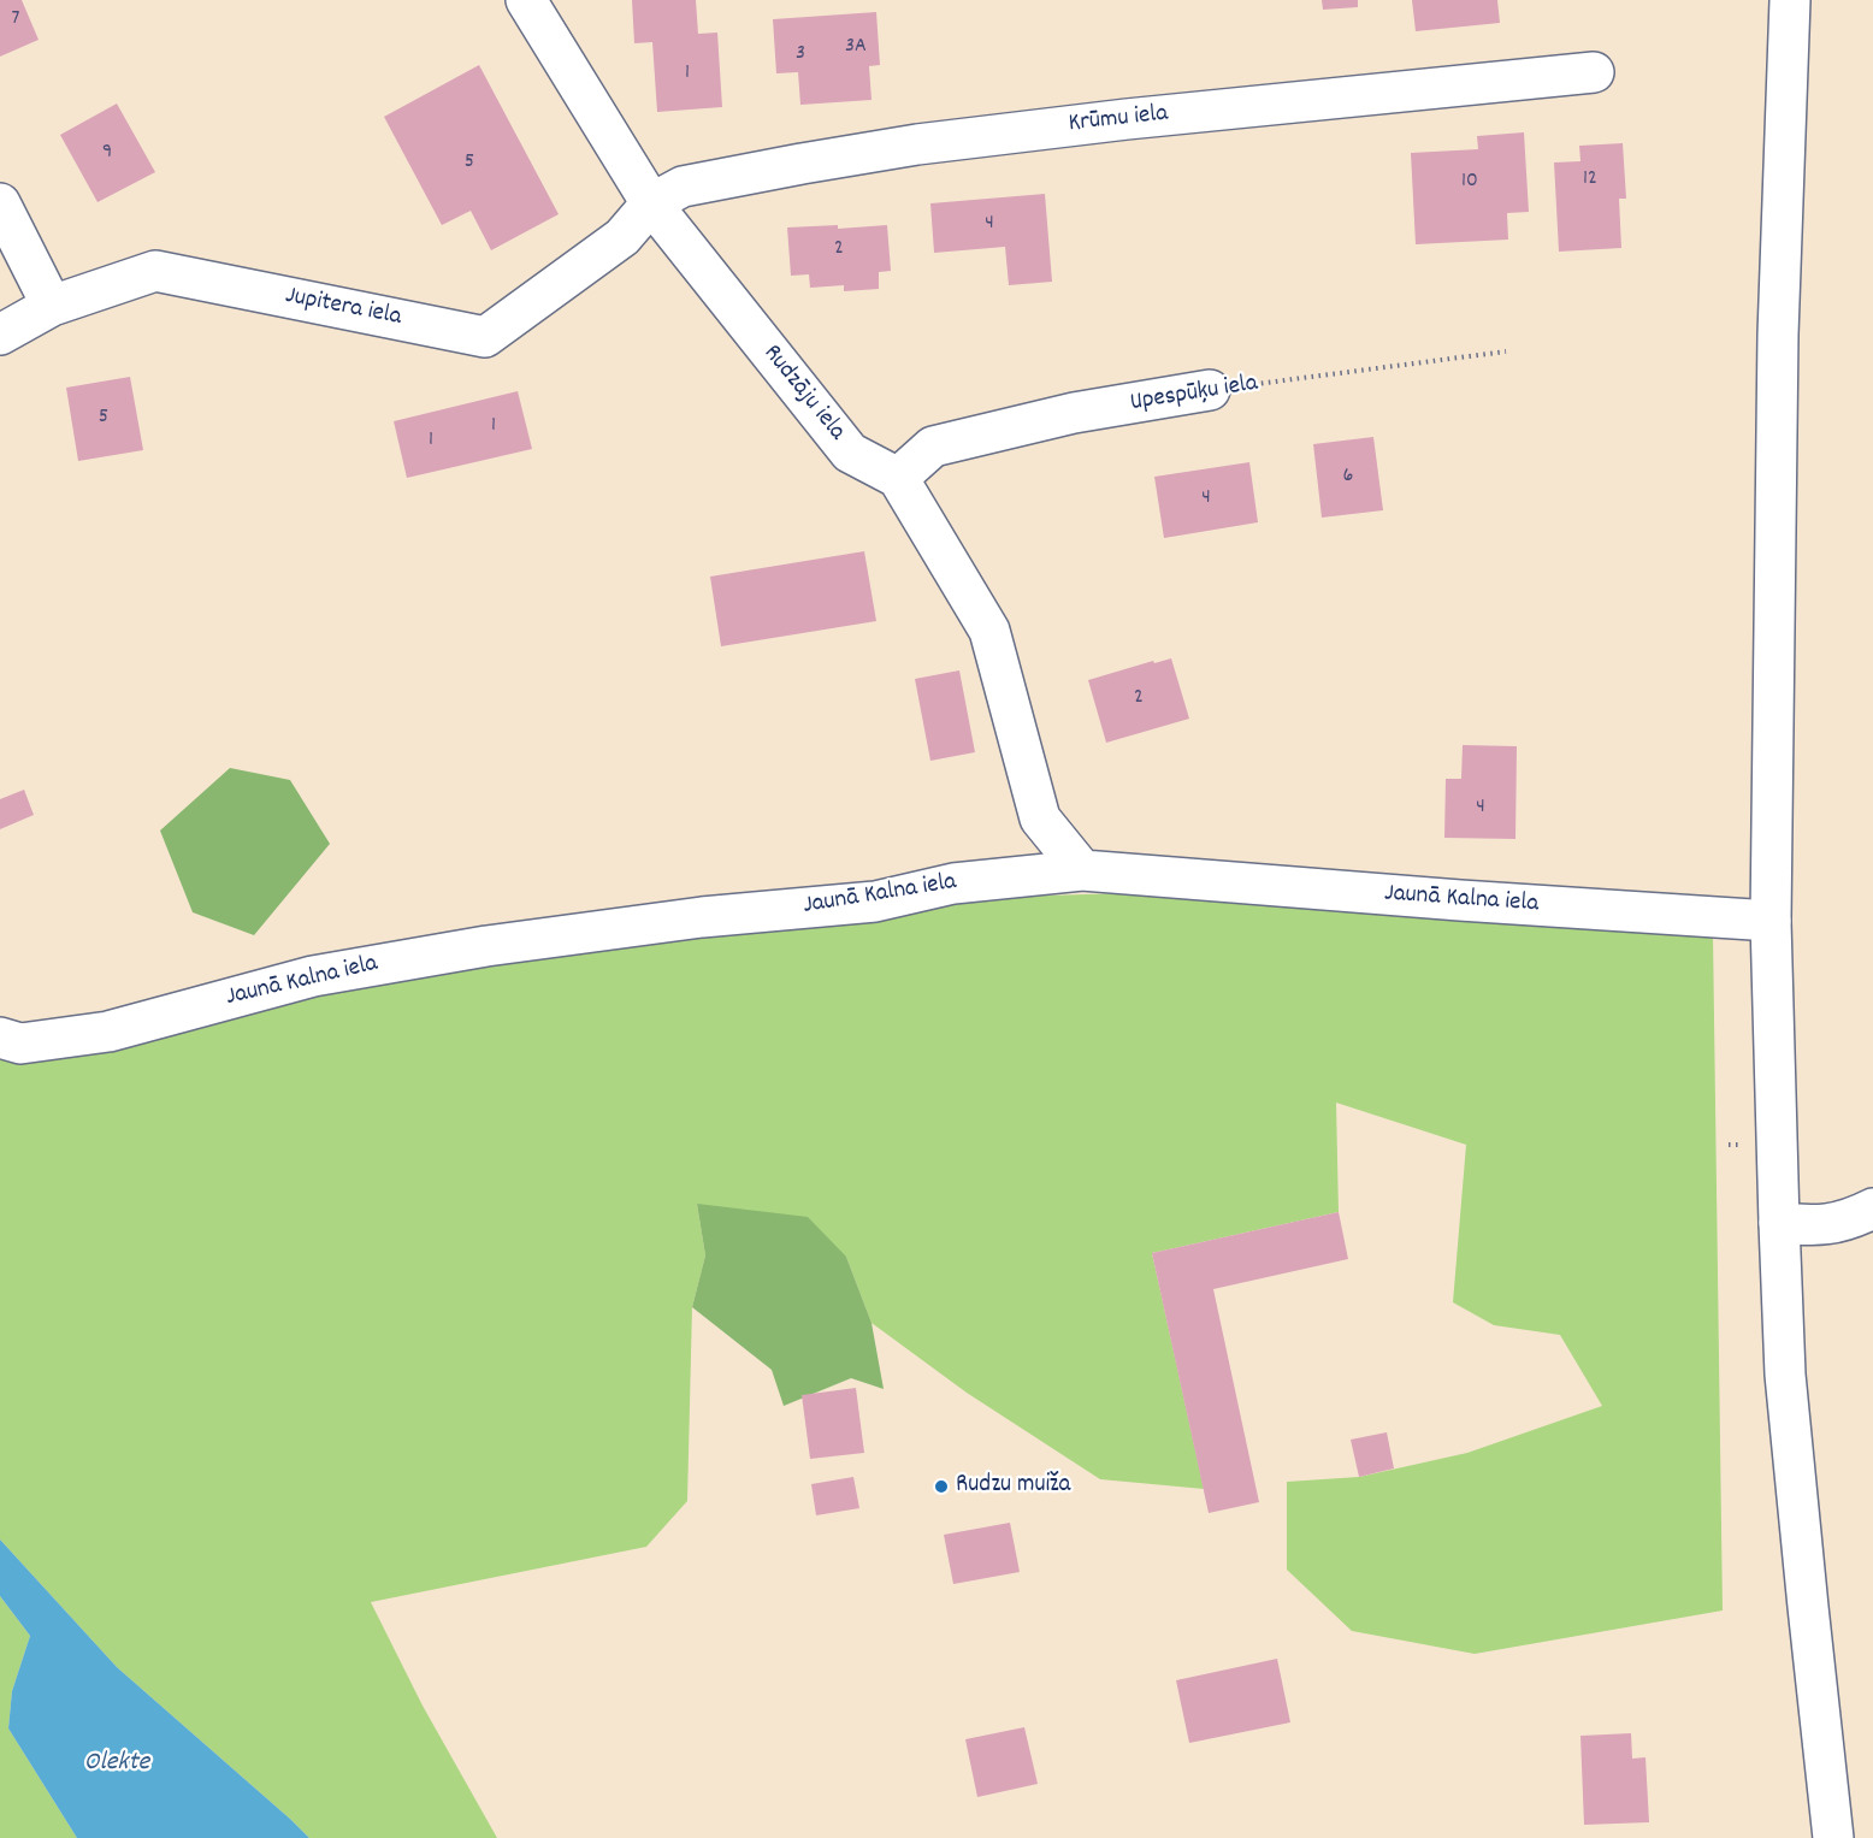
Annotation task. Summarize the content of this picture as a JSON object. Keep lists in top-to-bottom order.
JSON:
{
  "streets": {
    "street": [
      "Krūmu iela",
      "Jupitera iela",
      "Rudzāju iela",
      "Upespūķu iela",
      "Jaunā Kalna iela"
    ]
  },
  "crossings": [
    ["Krūmu iela", "Jupitera iela"],
    ["Krūmu iela", "Rudzāju iela"],
    ["Jupitera iela", "Rudzāju iela"],
    ["Rudzāju iela", "Upespūķu iela"]
  ],
  "water": ["Olekte"],
  "places": ["Rudzu muiža"],
  "house_numbers": [
    "7",
    "3A",
    "3",
    "1",
    "9",
    "5",
    "12",
    "10",
    "4",
    "2",
    "5",
    "1",
    "1",
    "6",
    "4",
    "2",
    "4"
  ]
}
